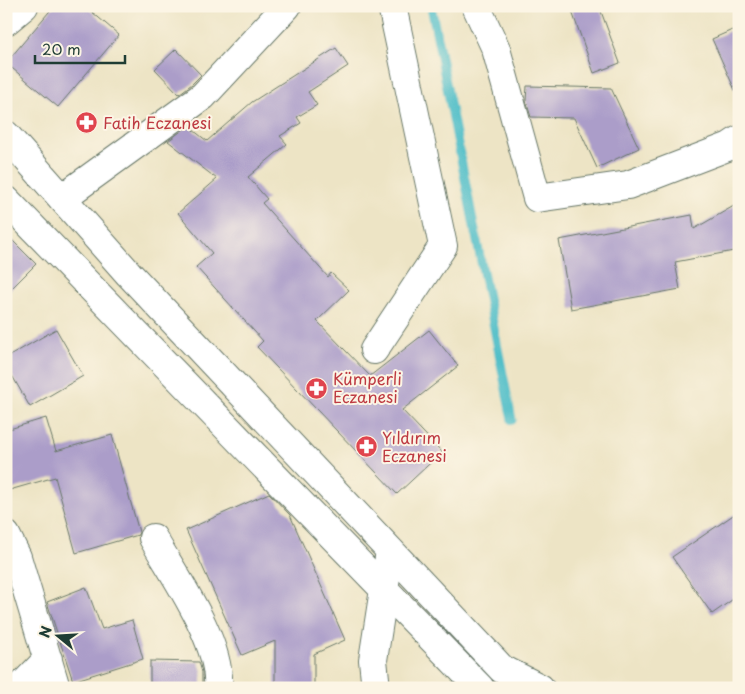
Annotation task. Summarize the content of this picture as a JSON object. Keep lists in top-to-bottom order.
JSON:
{
  "places": {
    "pharmacy": ["Fatih Eczanesi", "Kümperli Eczanesi", "Yıldırım Eczanesi"]
  },
  "scale_bar": "20 m",
  "north": "left"
}
